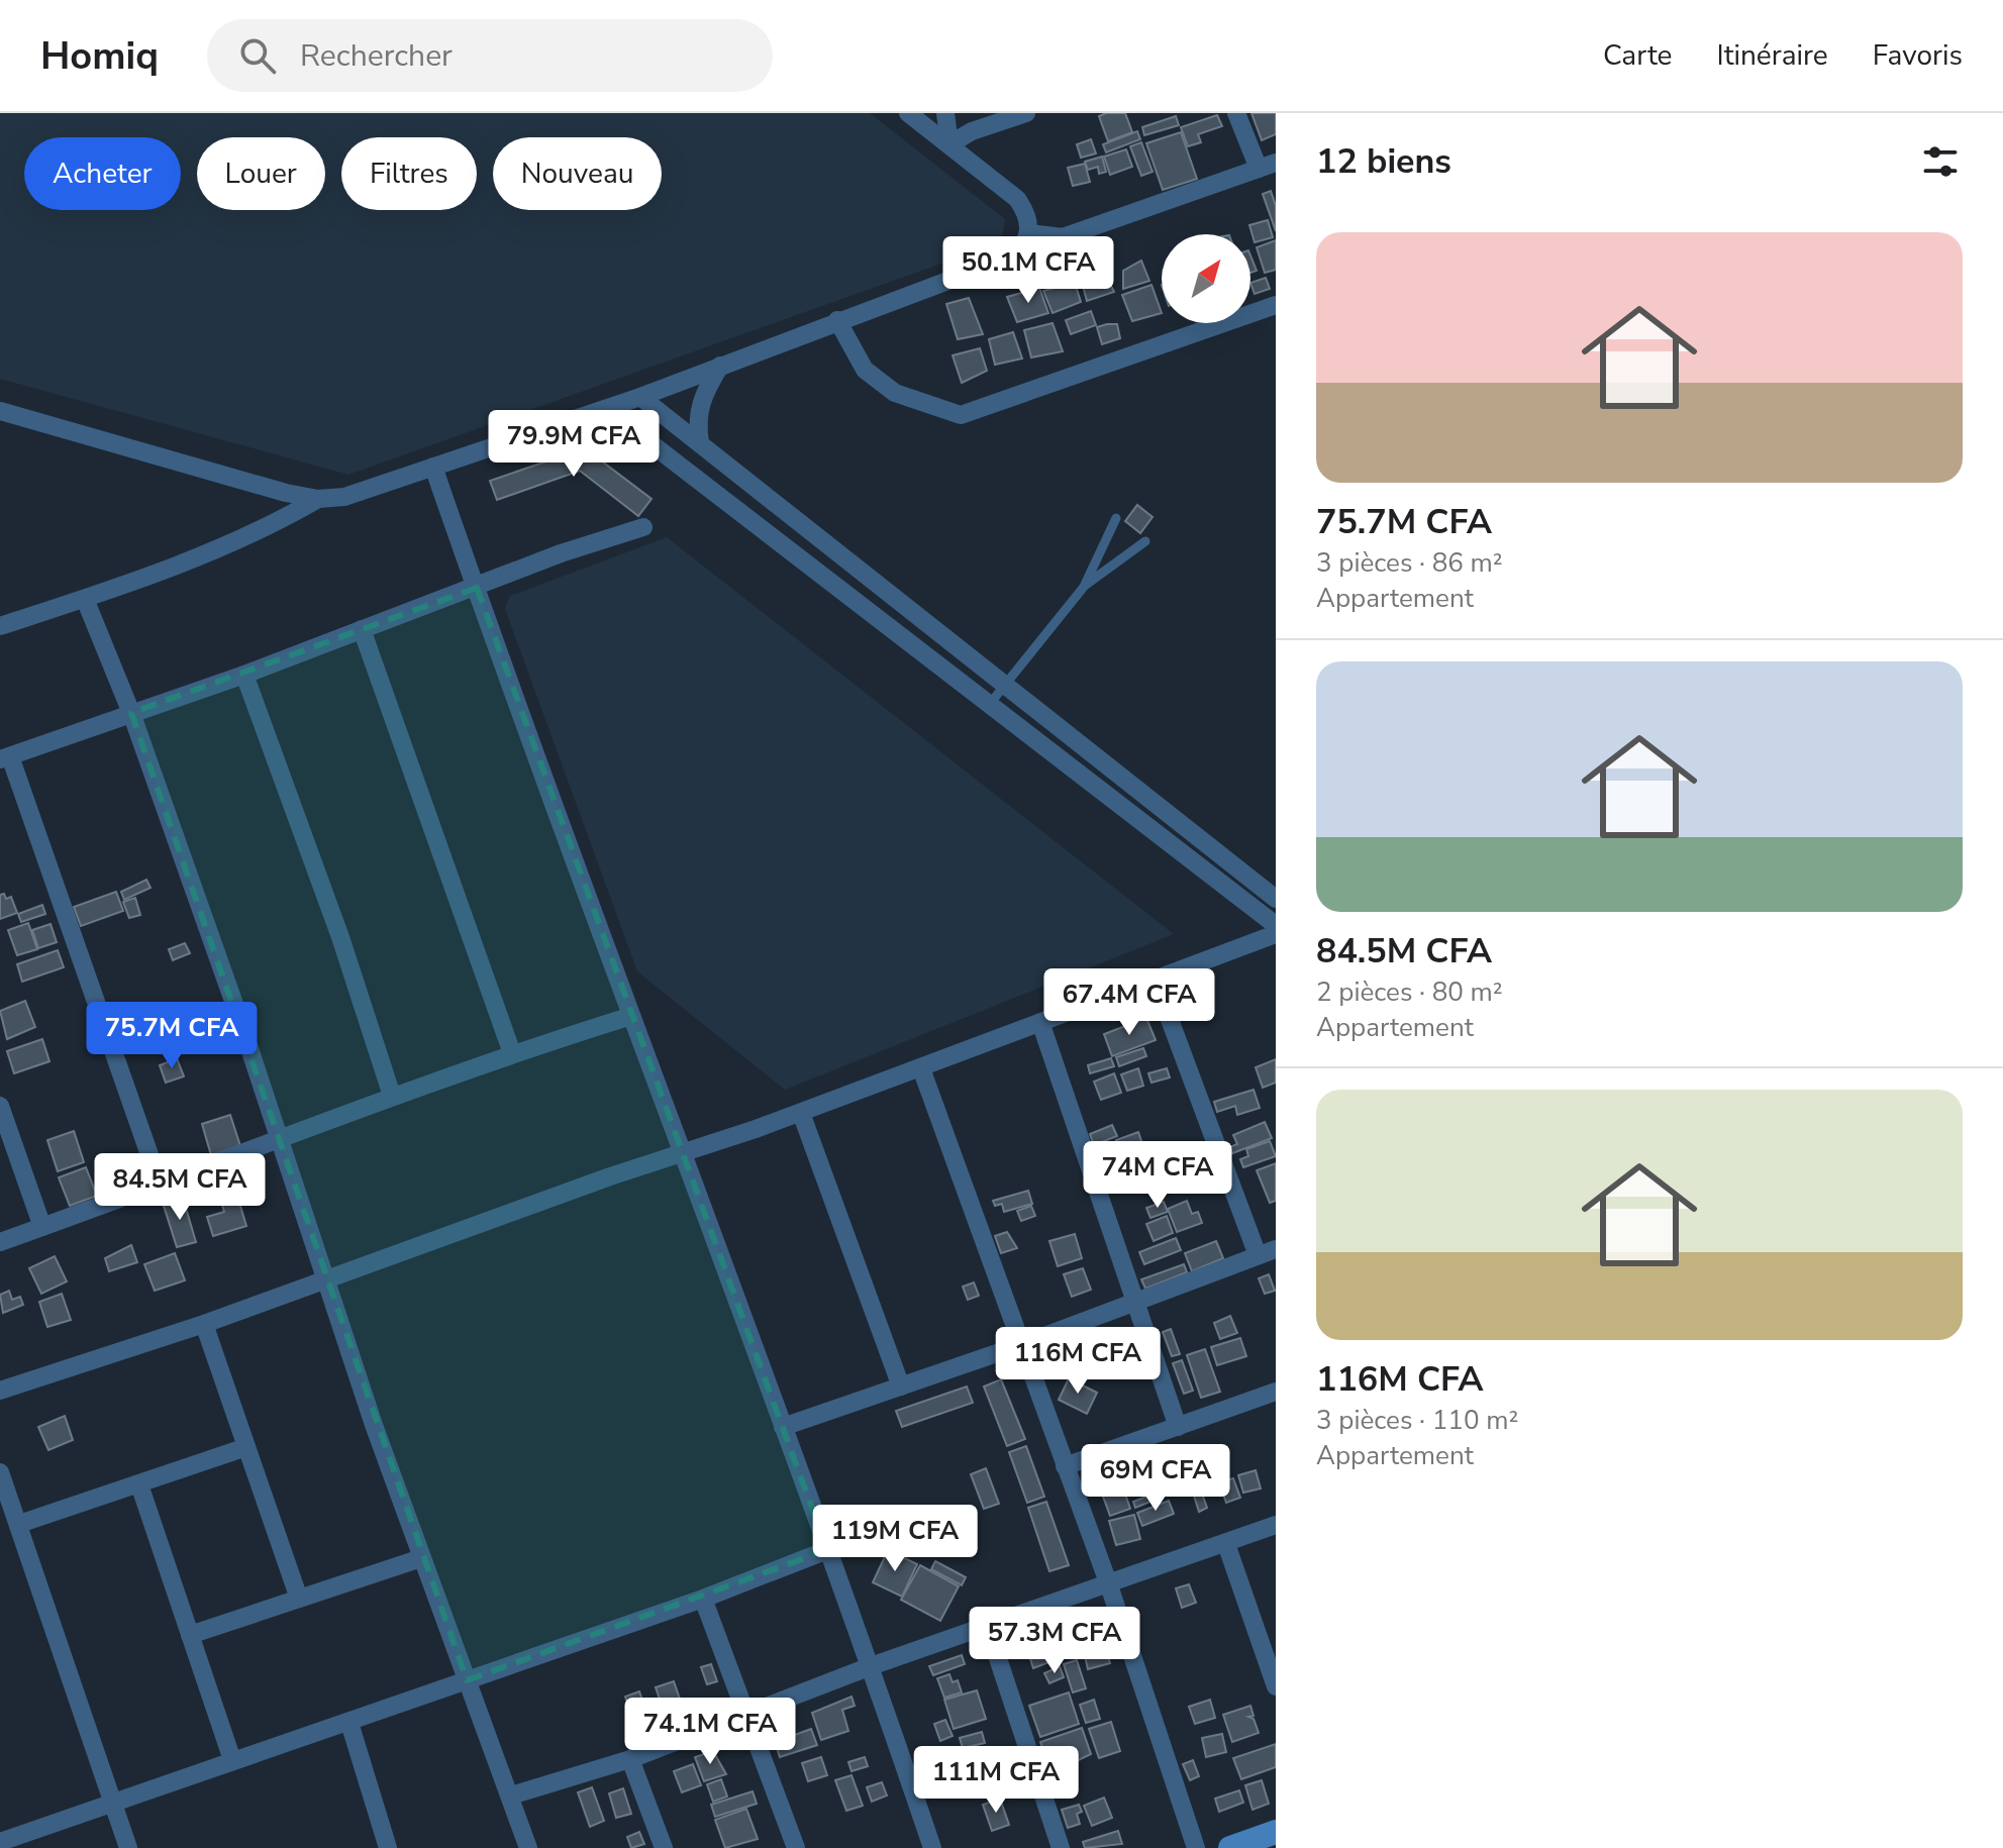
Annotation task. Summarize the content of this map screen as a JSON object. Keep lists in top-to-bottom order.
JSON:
{
  "north": "top right",
  "page": {
    "header": "Homiq",
    "search": "Rechercher",
    "nav": ["Carte", "Itinéraire", "Favoris"],
    "heading": "12 biens",
    "chip": [
      "Acheter",
      "Louer",
      "Filtres",
      "Nouveau"
    ],
    "list": [
      {
        "name": "75.7M CFA",
        "note": "3 pièces · 86 m² · Appartement"
      },
      {
        "name": "84.5M CFA",
        "note": "2 pièces · 80 m² · Appartement"
      },
      {
        "name": "116M CFA",
        "note": "3 pièces · 110 m² · Appartement"
      }
    ],
    "price": [
      "50.1M CFA",
      "79.9M CFA",
      "67.4M CFA",
      "75.7M CFA",
      "74M CFA",
      "84.5M CFA",
      "116M CFA",
      "69M CFA",
      "119M CFA",
      "57.3M CFA",
      "74.1M CFA",
      "111M CFA"
    ]
  }
}
